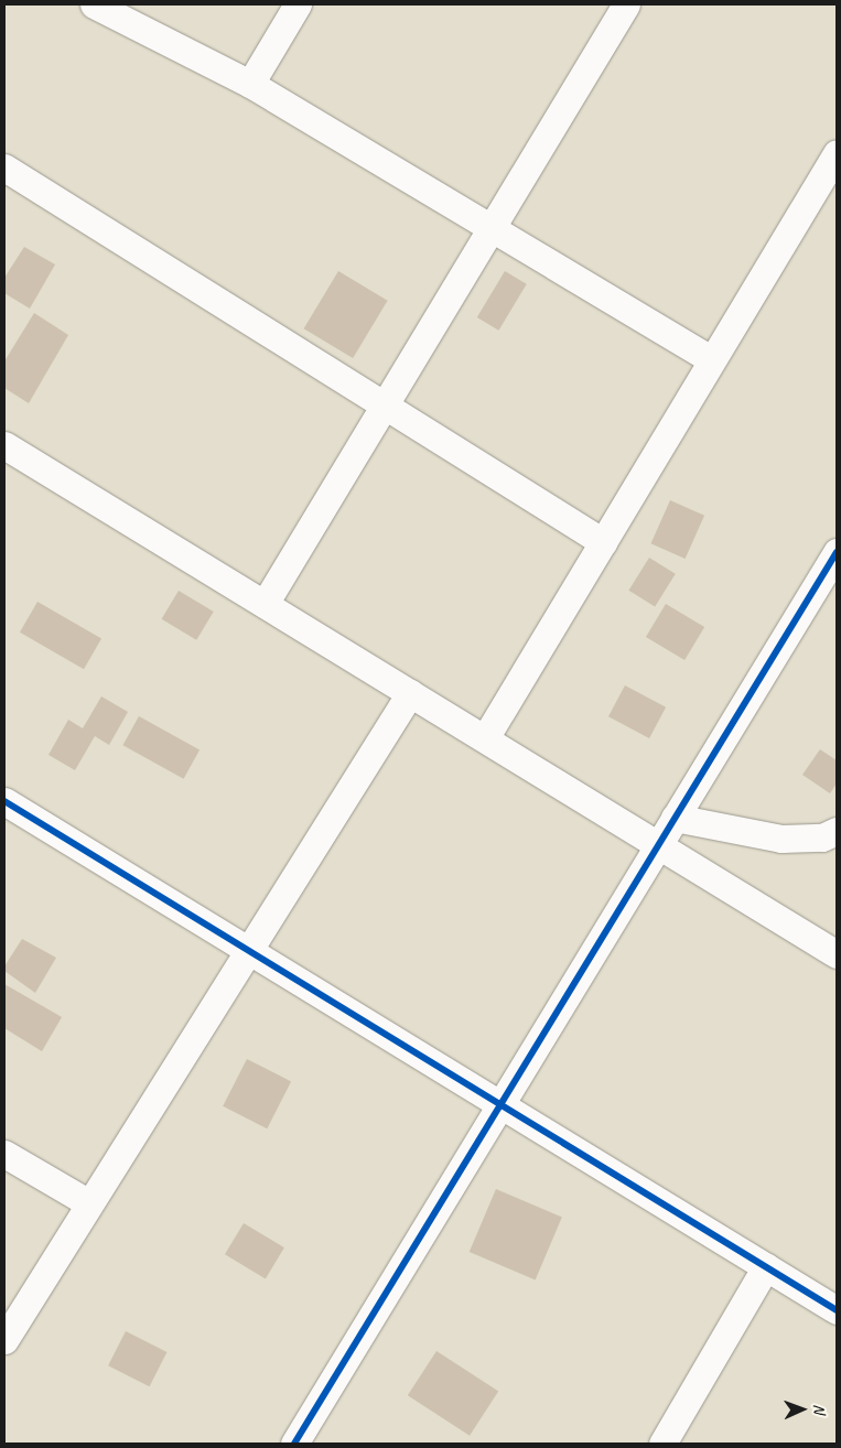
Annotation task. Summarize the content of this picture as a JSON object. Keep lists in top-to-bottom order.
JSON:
{
  "north": "right"
}
